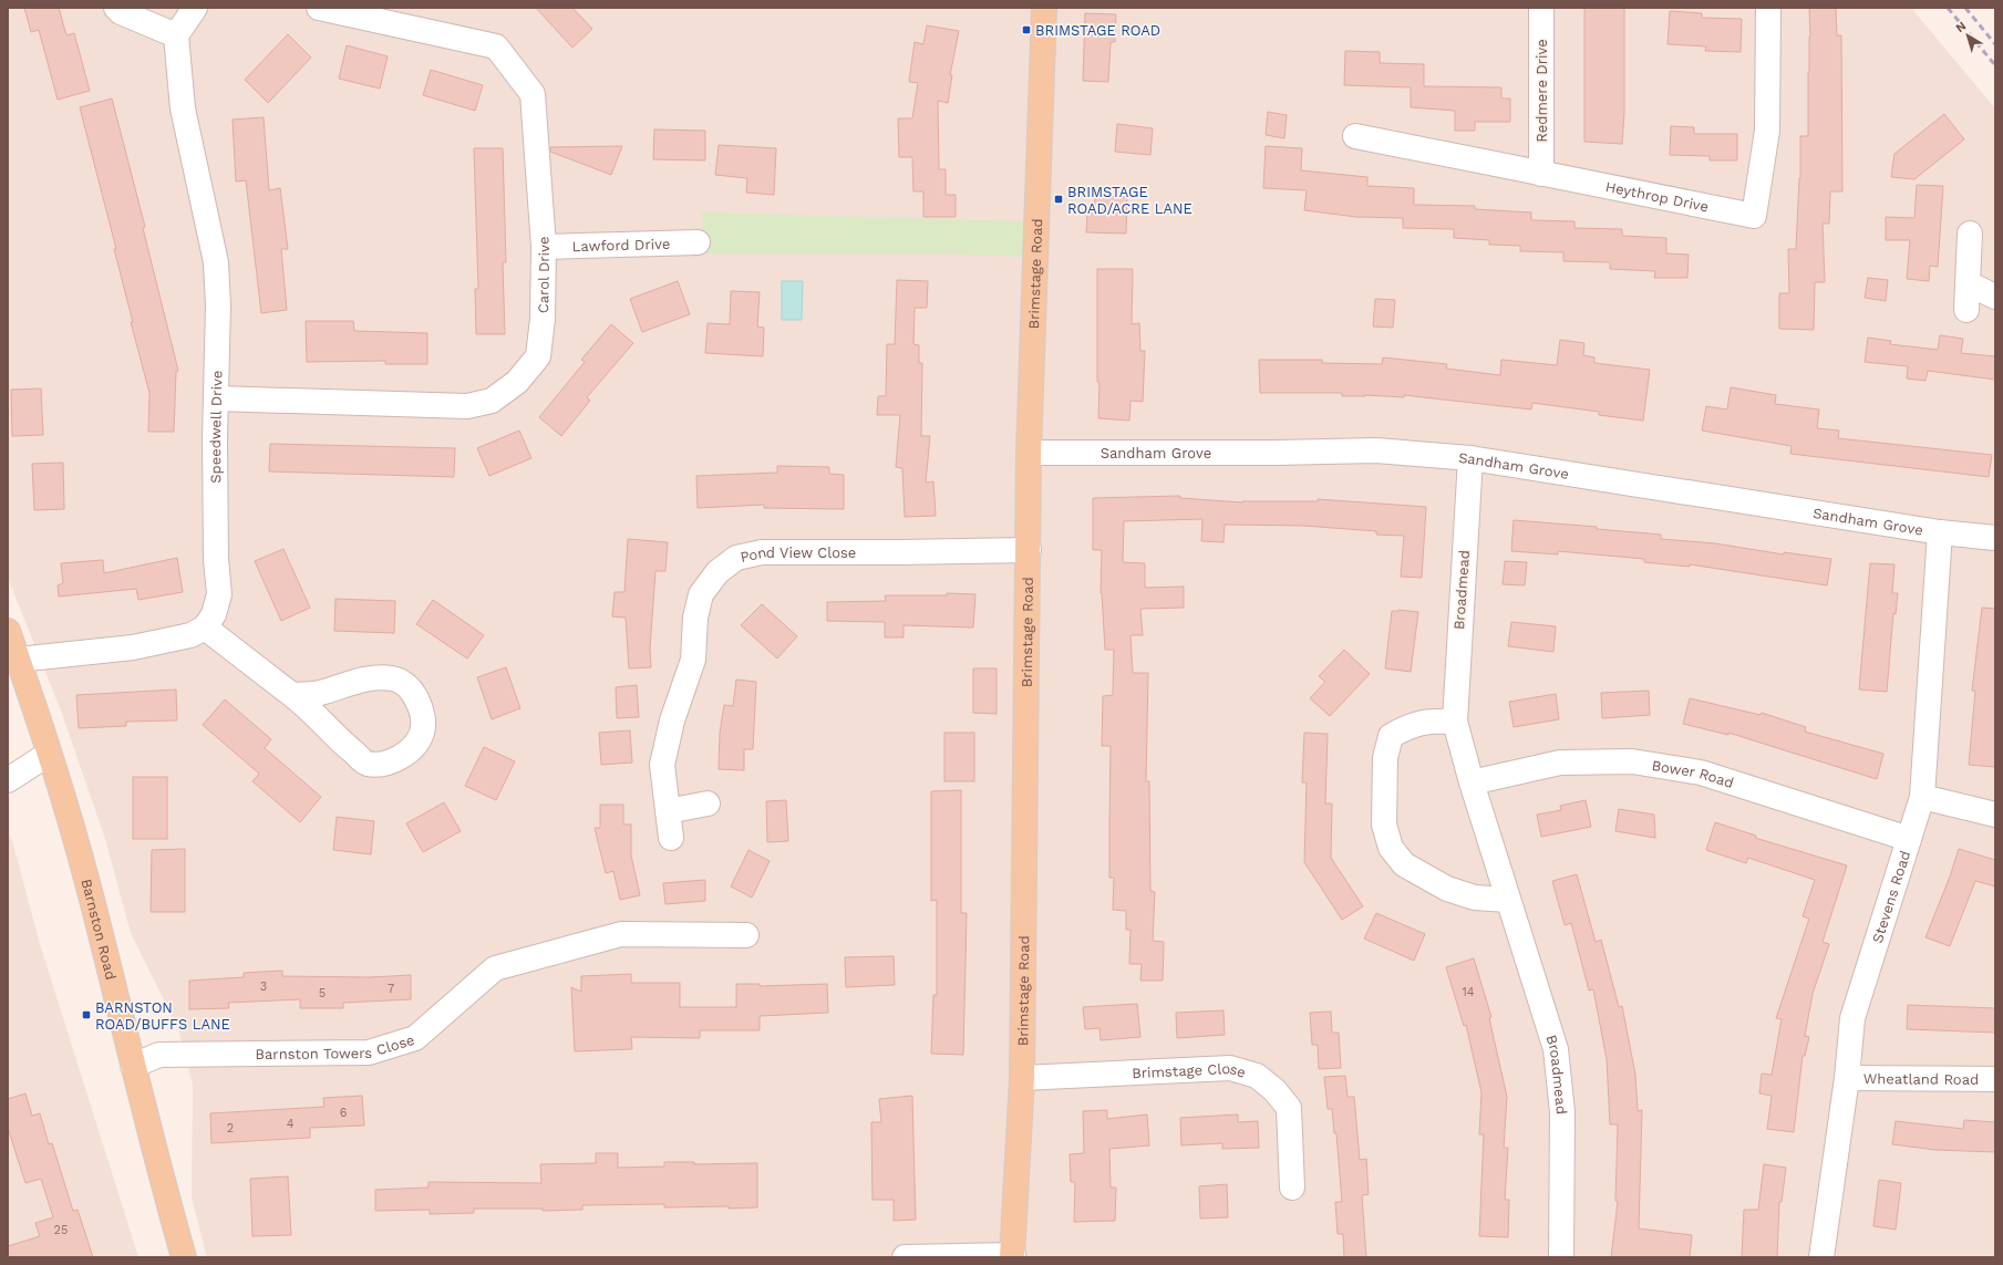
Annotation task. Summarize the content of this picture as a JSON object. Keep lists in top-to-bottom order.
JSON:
{
  "streets": {
    "main road": ["Brimstage Road", "Barnston Road"],
    "street": [
      "Redmere Drive",
      "Heythrop Drive",
      "Lawford Drive",
      "Carol Drive",
      "Speedwell Drive",
      "Sandham Grove",
      "Pond View Close",
      "Broadmead",
      "Bower Road",
      "Stevens Road",
      "Barnston Towers Close",
      "Brimstage Close",
      "Wheatland Road"
    ]
  },
  "crossings": [
    ["Redmere Drive", "Heythrop Drive"],
    ["Lawford Drive", "Carol Drive"],
    ["Carol Drive", "Speedwell Drive"],
    ["Brimstage Road", "Sandham Grove"],
    ["Brimstage Road", "Pond View Close"],
    ["Brimstage Road", "Brimstage Close"],
    ["Sandham Grove", "Broadmead"],
    ["Sandham Grove", "Stevens Road"],
    ["Broadmead", "Bower Road"],
    ["Bower Road", "Stevens Road"],
    ["Stevens Road", "Wheatland Road"],
    ["Barnston Road", "Barnston Towers Close"]
  ],
  "places": {
    "transit": ["BRIMSTAGE ROAD", "BRIMSTAGE ROAD/ACRE LANE", "BARNSTON ROAD/BUFFS LANE"]
  },
  "house_numbers": [
    "3",
    "7",
    "14",
    "5",
    "6",
    "4",
    "2",
    "25"
  ],
  "north": "top left"
}
